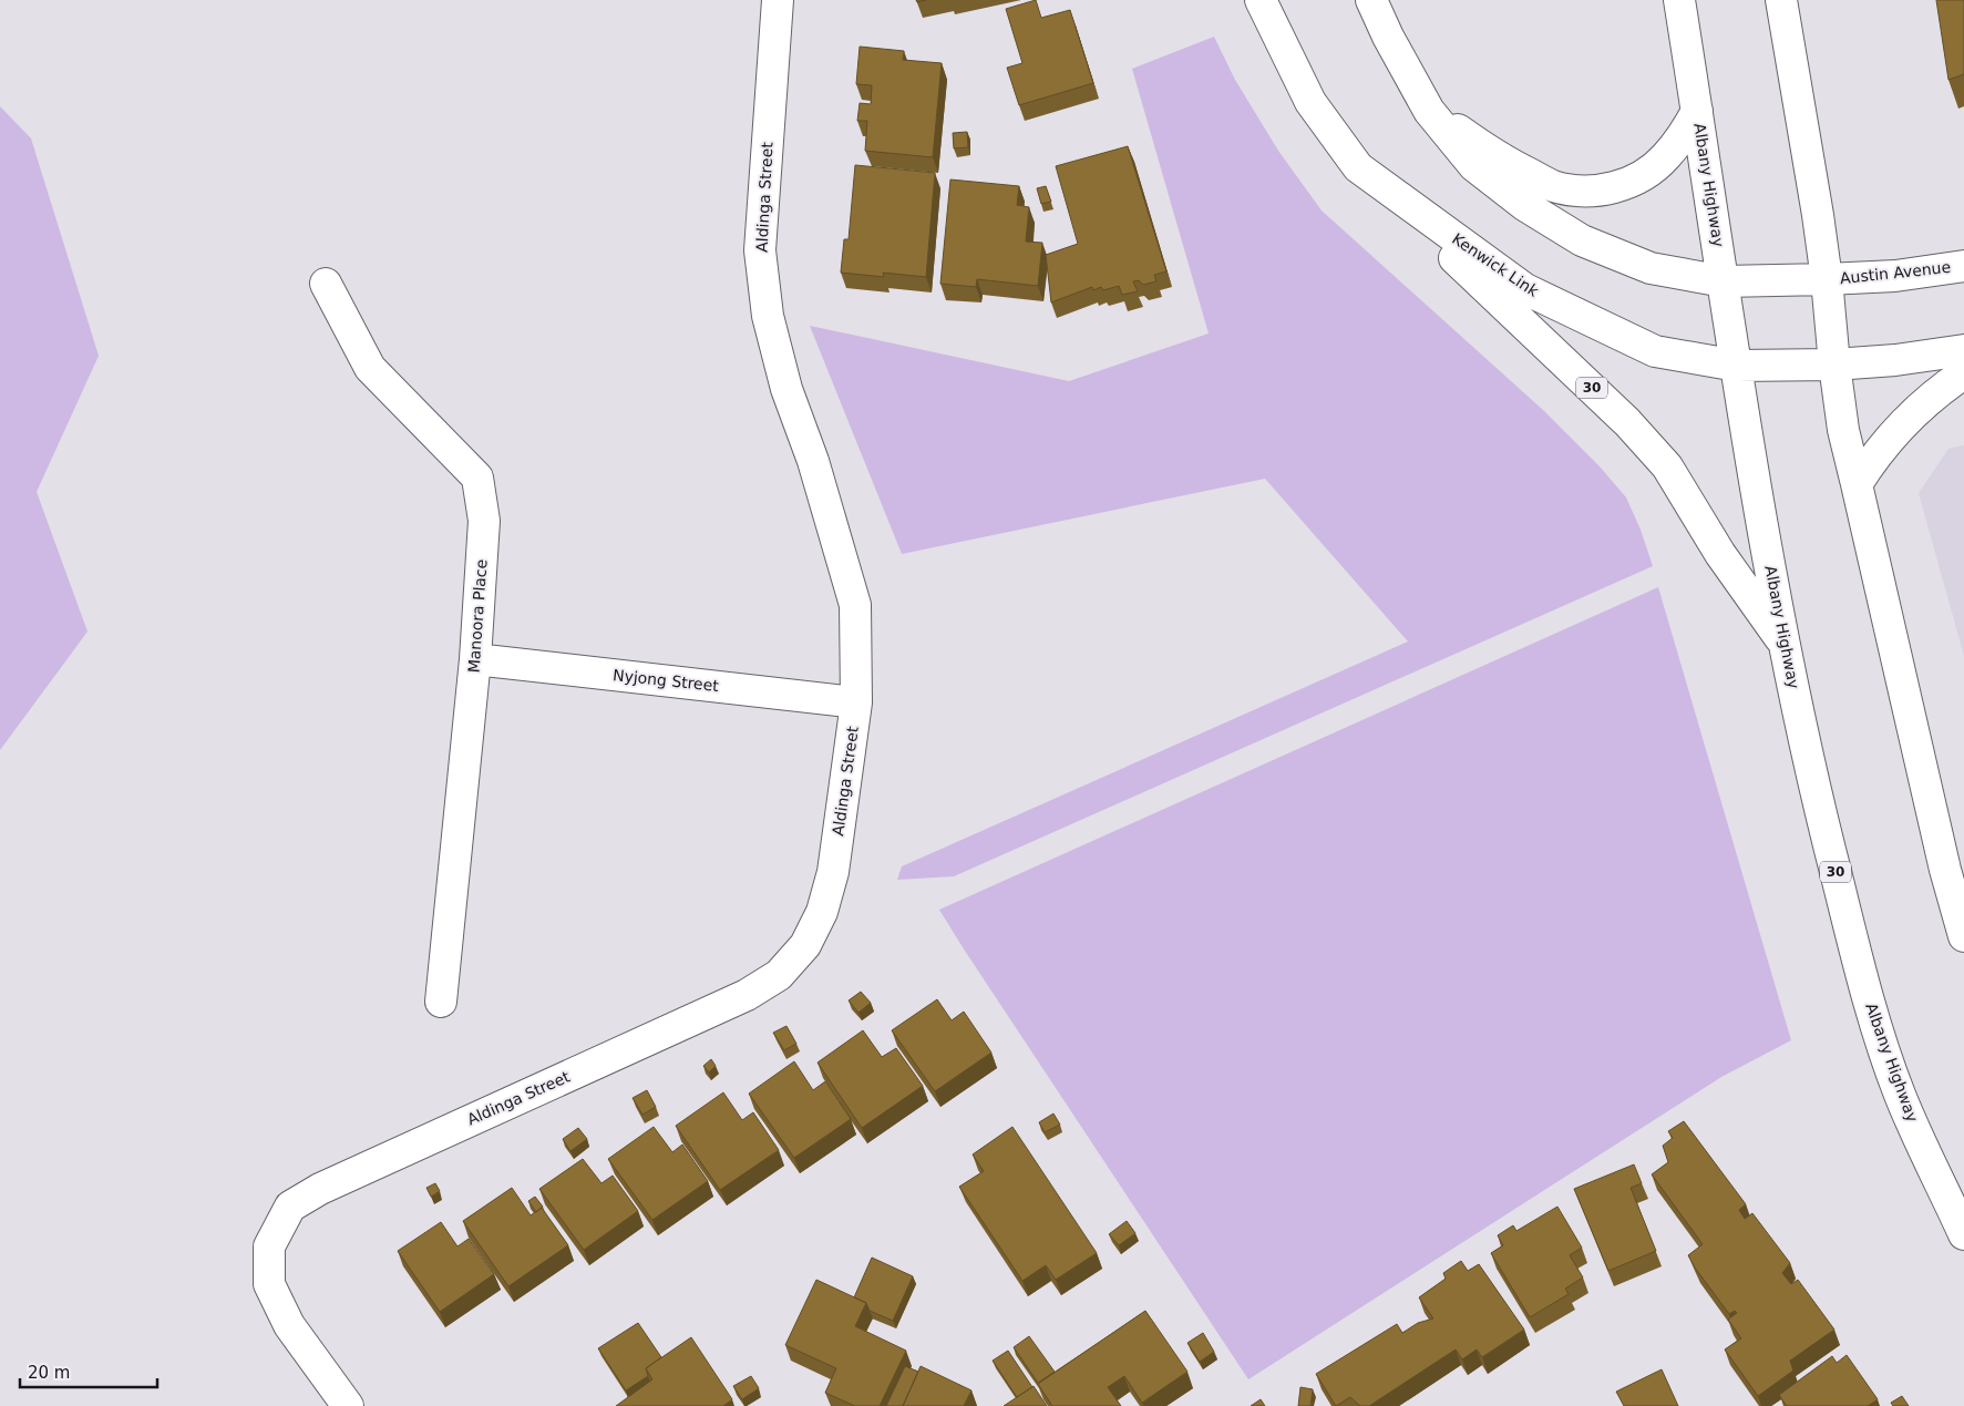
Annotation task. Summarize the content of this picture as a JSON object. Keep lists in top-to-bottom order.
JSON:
{
  "streets": {
    "main road": [
      "Albany Highway",
      "Aldinga Street",
      "Kenwick Link",
      "Austin Avenue",
      "30",
      "Manoora Place",
      "Nyjong Street"
    ]
  },
  "crossings": [
    ["Albany Highway", "Kenwick Link"],
    ["Albany Highway", "30"],
    ["Aldinga Street", "Nyjong Street"],
    ["Kenwick Link", "30"],
    ["Manoora Place", "Nyjong Street"]
  ],
  "scale_bar": "20 m"
}
